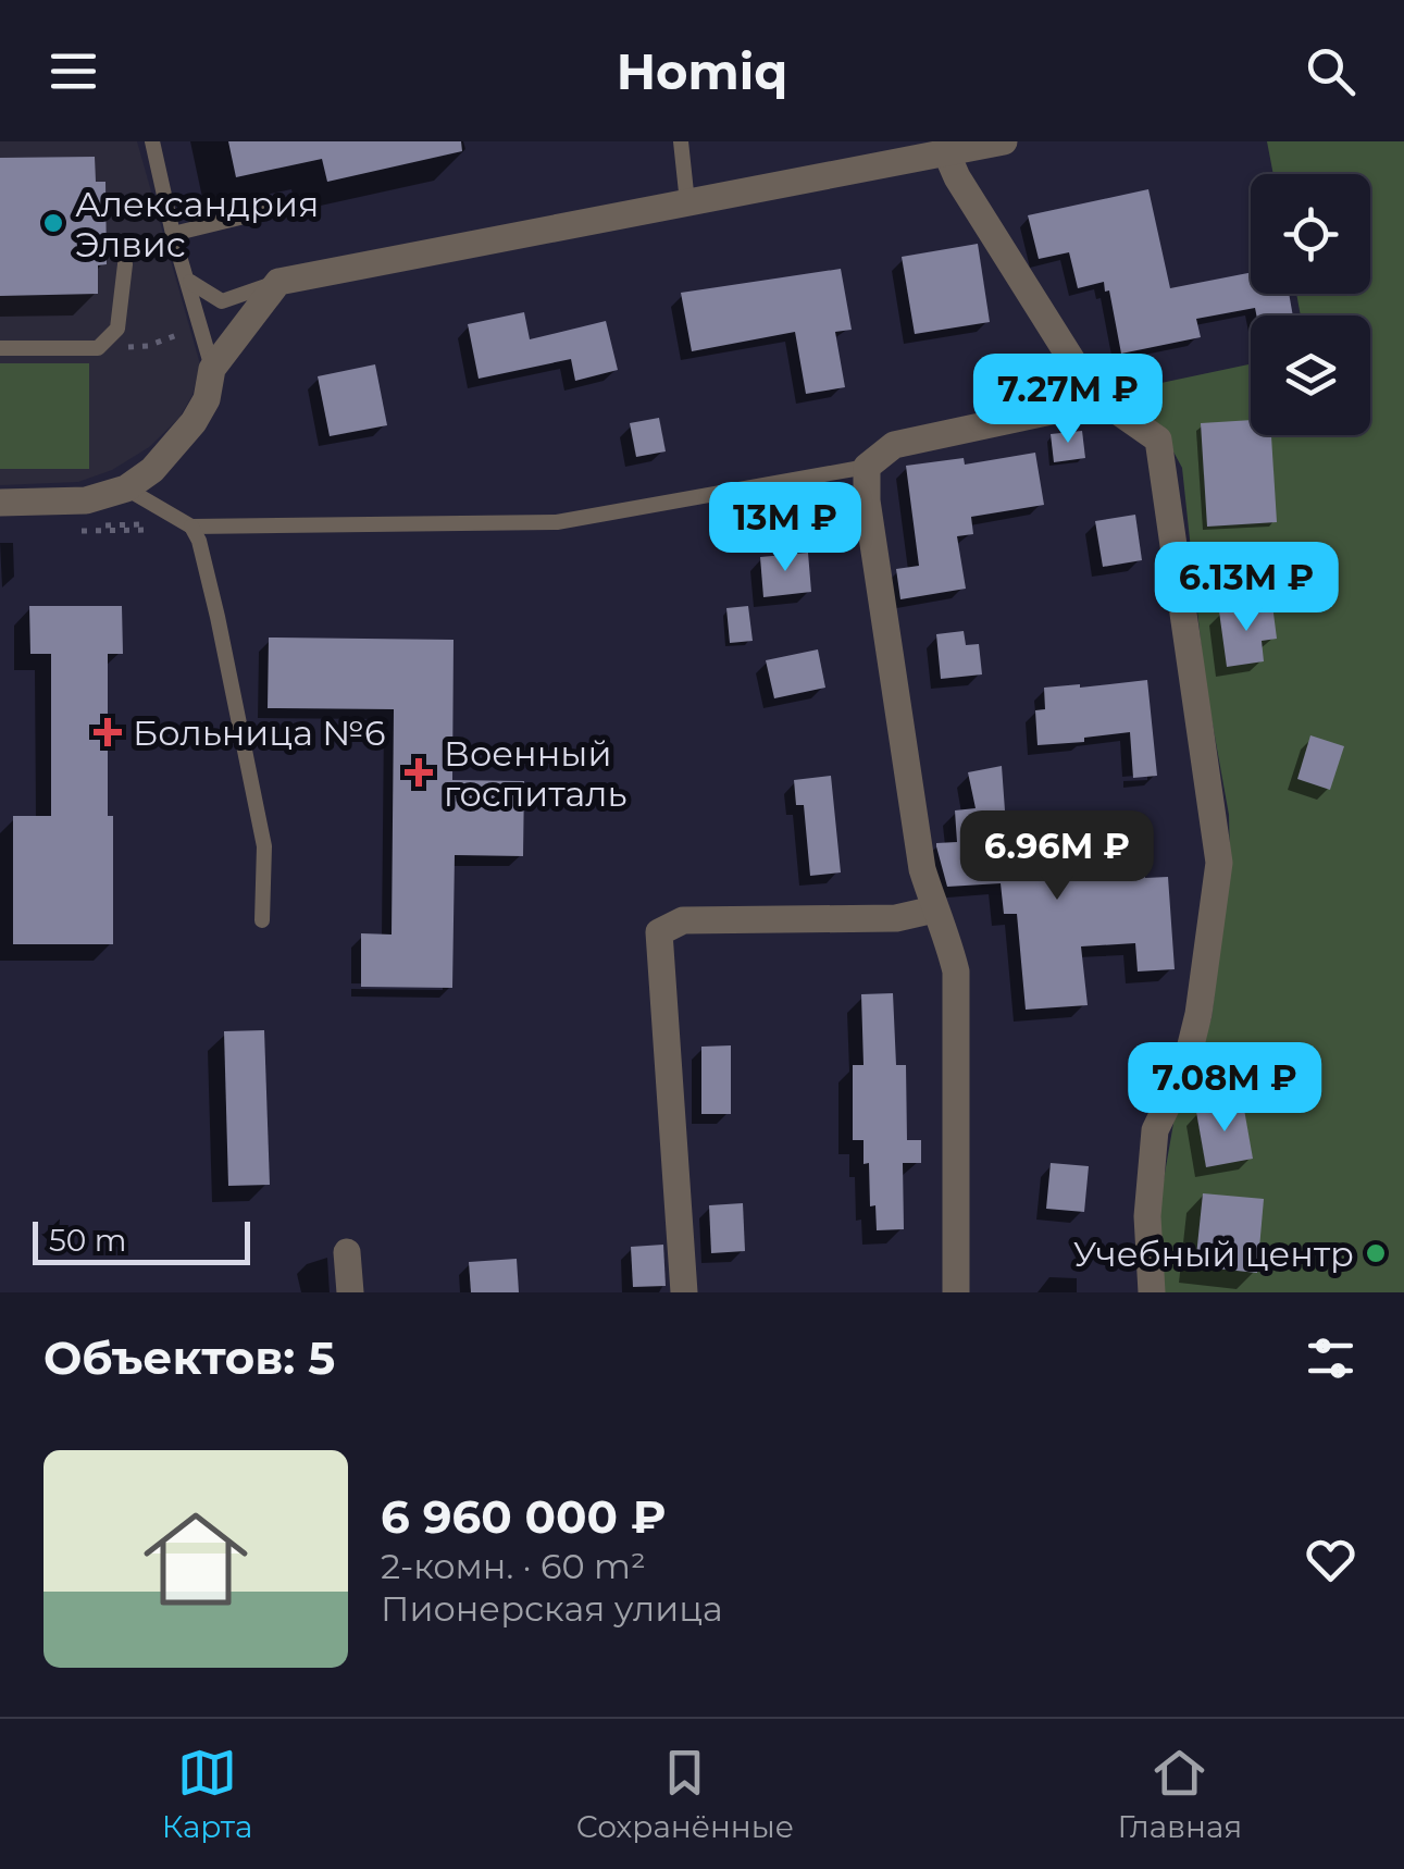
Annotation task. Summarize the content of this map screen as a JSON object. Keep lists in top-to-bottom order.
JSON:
{
  "places": {
    "other": ["Александрия Элвис", "Учебный центр"],
    "health": ["Больница №6", "Военный госпиталь"]
  },
  "scale_bar": "50 m",
  "page": {
    "header": "Homiq",
    "price": [
      "7.27M ₽",
      "13M ₽",
      "6.13M ₽",
      "6.96M ₽",
      "7.08M ₽"
    ],
    "scale": "50 m",
    "heading": "Объектов: 5",
    "list": [
      {
        "name": "6 960 000 ₽",
        "note": "2-комн. · 60 m² · Пионерская улица"
      }
    ],
    "tabs": ["Карта", "Сохранённые", "Главная"]
  }
}
